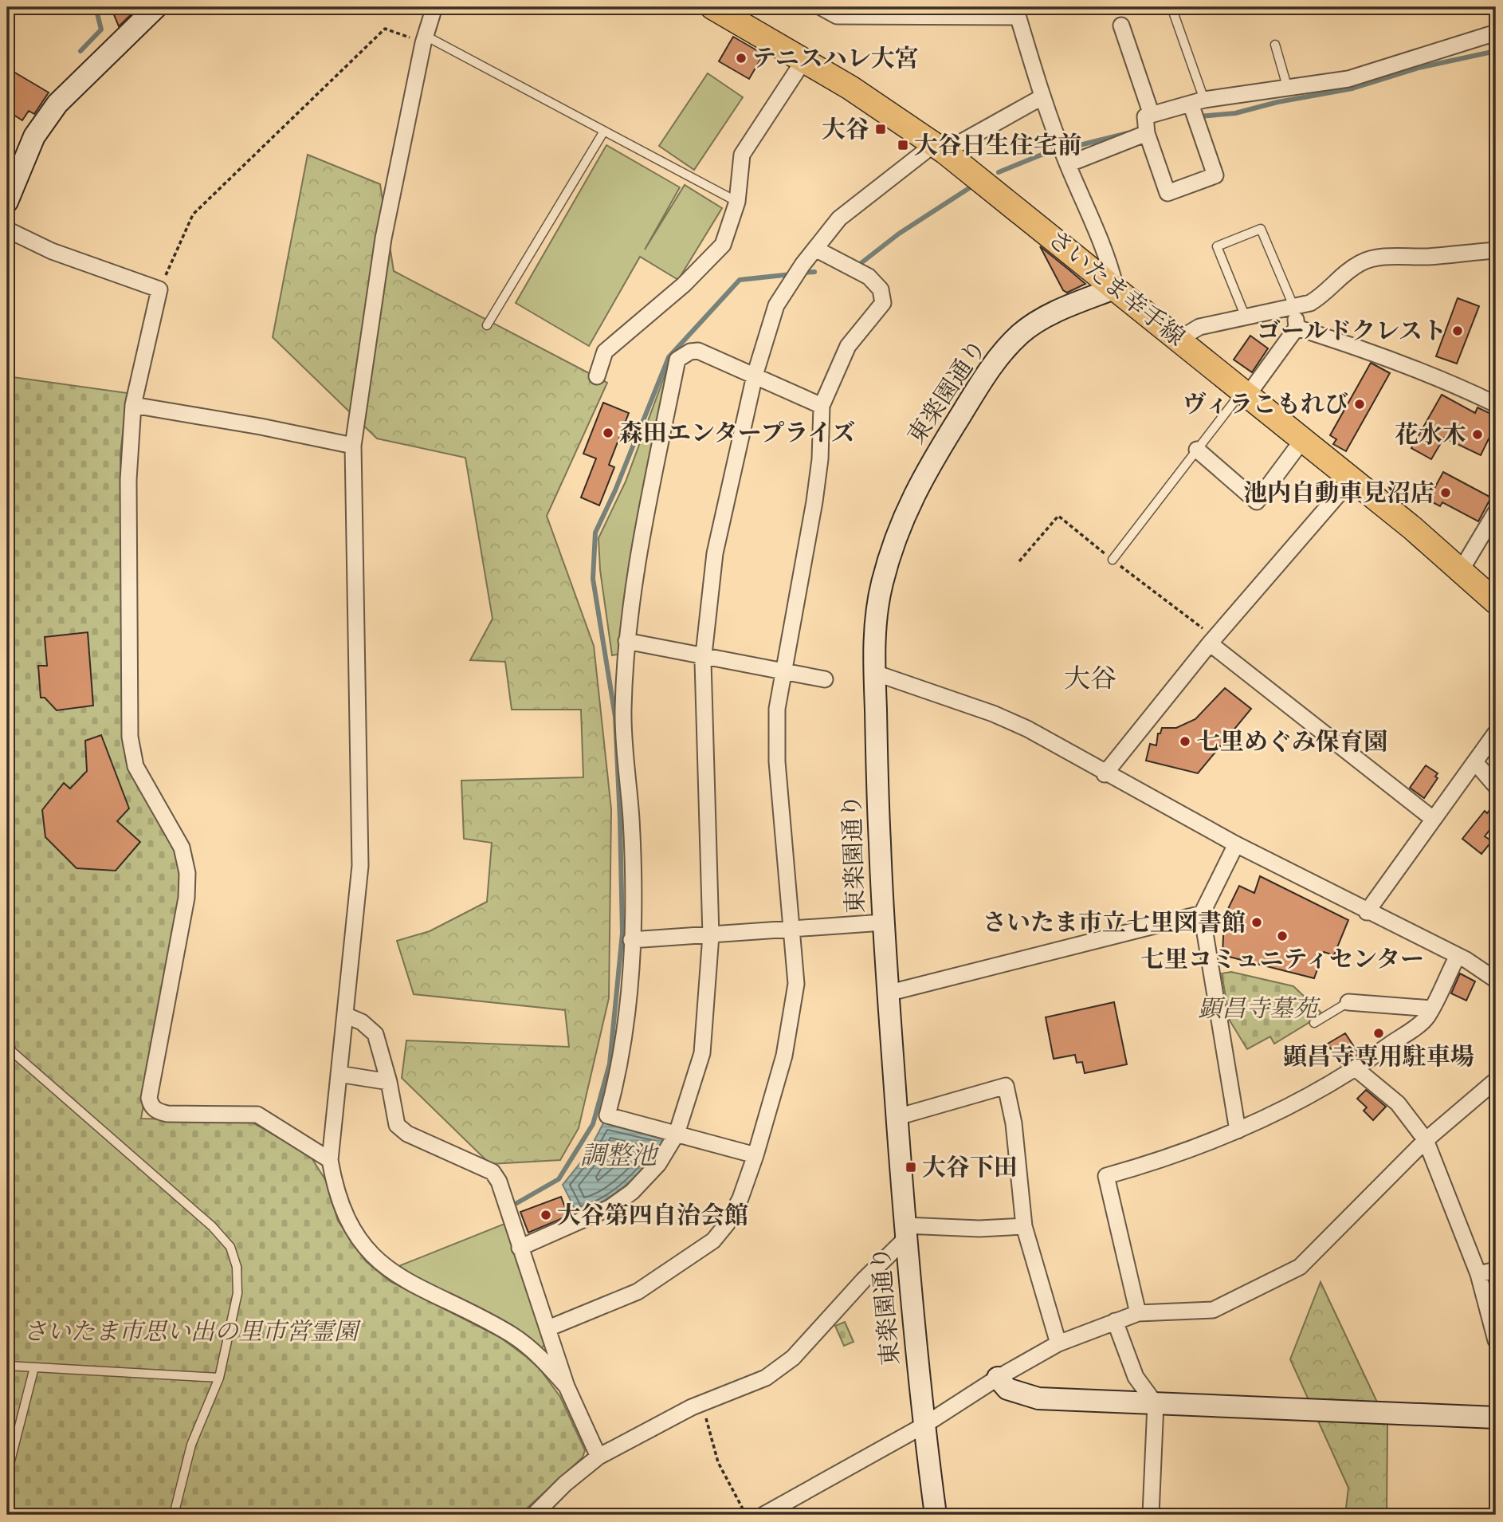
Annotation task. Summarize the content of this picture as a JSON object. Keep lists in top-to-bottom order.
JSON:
{
  "streets": {
    "main road": ["さいたま幸手線"],
    "street": ["東楽園通り"]
  },
  "crossings": [
    ["さいたま幸手線", "東楽園通り"]
  ],
  "districts": ["大谷"],
  "water": ["調整池"],
  "parks": ["顕昌寺墓苑", "さいたま市思い出の里市営霊園"],
  "places": {
    "other": [
      "テニスハレ大宮",
      "ゴールドクレスト",
      "ヴィラこもれび",
      "森田エンタープライズ",
      "花水木",
      "池内自動車見沼店",
      "七里めぐみ保育園",
      "さいたま市立七里図書館",
      "七里コミュニティセンター",
      "顕昌寺専用駐車場",
      "大谷第四自治会館"
    ],
    "transit": ["大谷", "大谷日生住宅前", "大谷下田"]
  }
}
